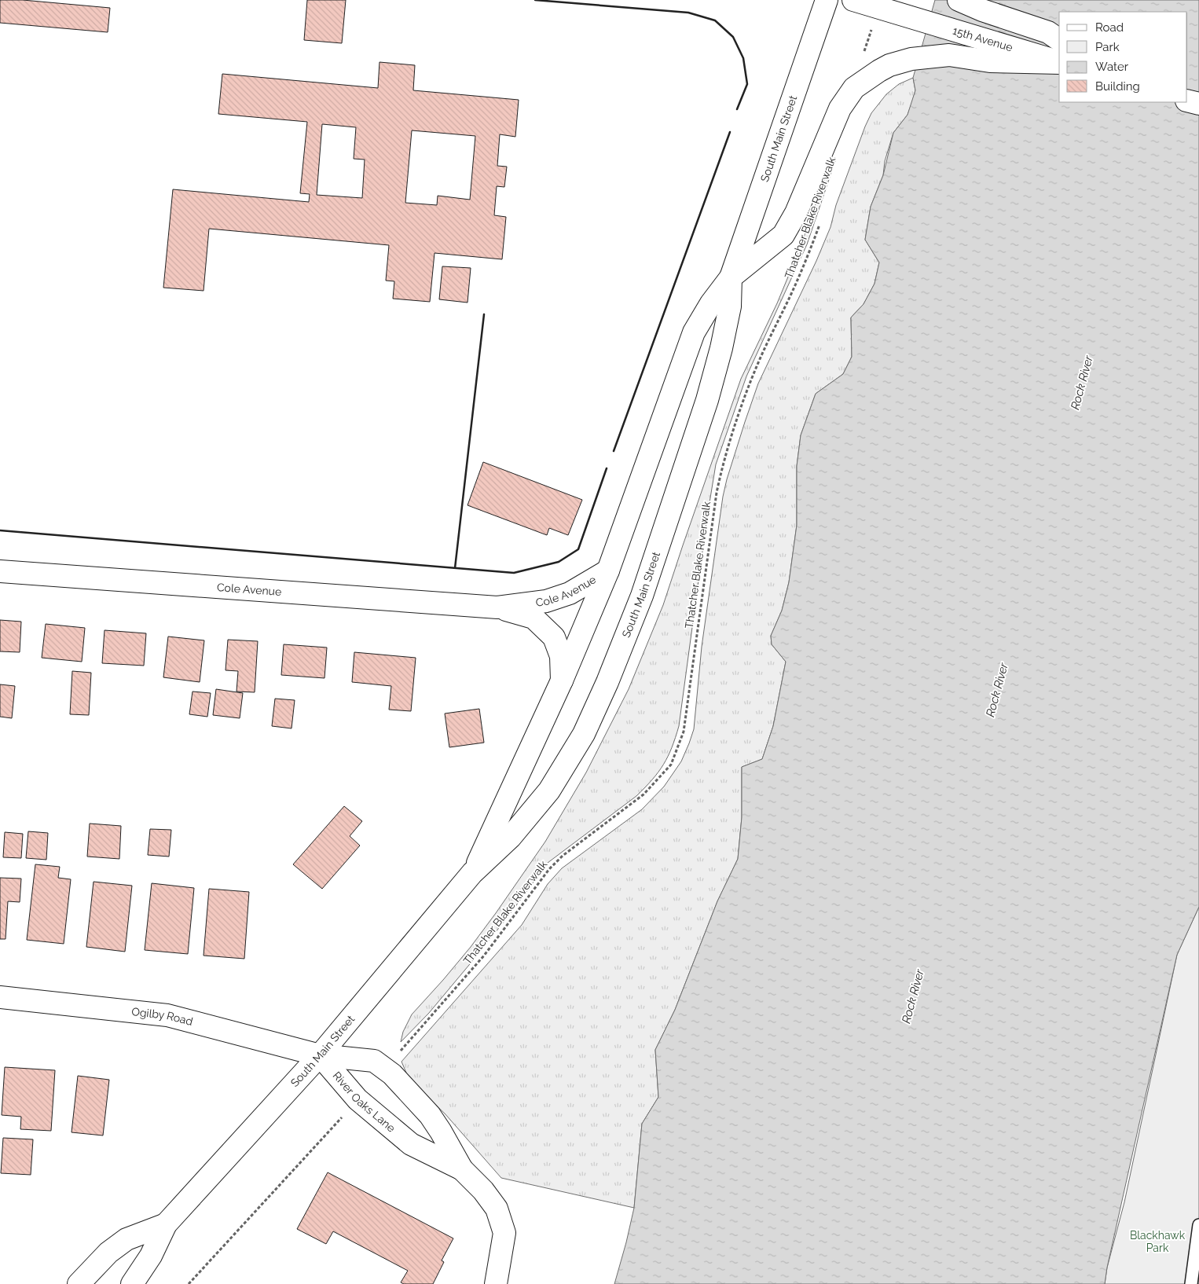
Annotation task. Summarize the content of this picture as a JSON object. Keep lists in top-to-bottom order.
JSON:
{
  "streets": {
    "main road": [
      "15th Avenue",
      "South Main Street",
      "Cole Avenue",
      "Ogilby Road",
      "River Oaks Lane"
    ],
    "path": ["Thatcher Blake Riverwalk"]
  },
  "crossings": [
    ["South Main Street", "Cole Avenue"],
    ["South Main Street", "Ogilby Road"],
    ["South Main Street", "River Oaks Lane"],
    ["Ogilby Road", "River Oaks Lane"]
  ],
  "water": ["Rock River"],
  "parks": ["Blackhawk Park"],
  "legend": [
    "Road",
    "Park",
    "Water",
    "Building"
  ]
}
